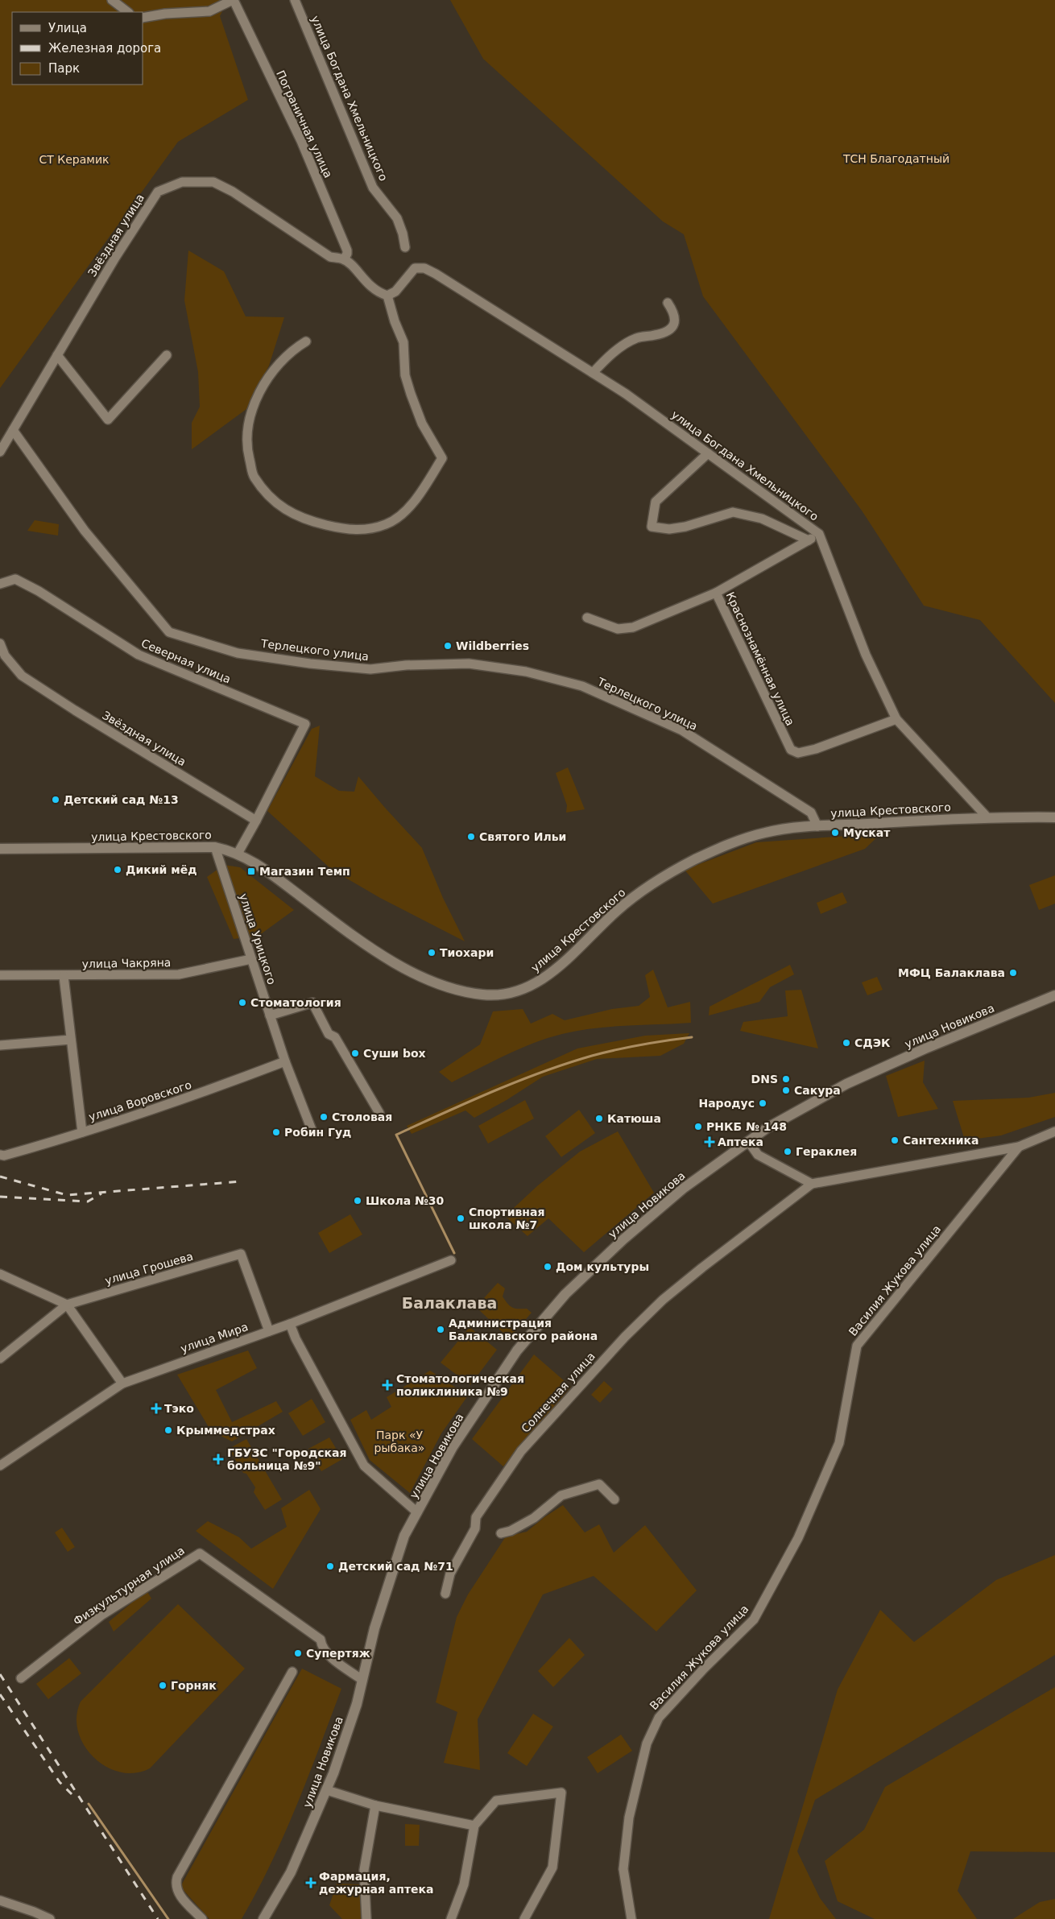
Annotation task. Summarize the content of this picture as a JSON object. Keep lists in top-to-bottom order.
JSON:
{
  "streets": {
    "main road": ["улица Крестовского", "улица Новикова"],
    "street": [
      "улица Богдана Хмельницкого",
      "Пограничная улица",
      "Звёздная улица",
      "Терлецкого улица",
      "Краснознамённая улица",
      "Северная улица",
      "улица Урицкого",
      "улица Чакряна",
      "улица Воровского",
      "улица Грошева",
      "Василия Жукова улица",
      "улица Мира",
      "Солнечная улица",
      "Физкультурная улица"
    ]
  },
  "crossings": [
    ["улица Богдана Хмельницкого", "Краснознамённая улица"],
    ["улица Богдана Хмельницкого", "улица Крестовского"],
    ["Пограничная улица", "Звёздная улица"],
    ["Звёздная улица", "Терлецкого улица"],
    ["Звёздная улица", "Северная улица"],
    ["Терлецкого улица", "улица Крестовского"],
    ["улица Крестовского", "улица Урицкого"],
    ["улица Урицкого", "улица Чакряна"],
    ["улица Урицкого", "улица Воровского"],
    ["улица Новикова", "Физкультурная улица"],
    ["улица Грошева", "улица Мира"]
  ],
  "districts": ["Балаклава"],
  "parks": ["ТСН Благодатный", "СТ Керамик", "Парк «У рыбака»"],
  "places": {
    "other": [
      "Wildberries",
      "Детский сад №13",
      "Мускат",
      "Святого Ильи",
      "Дикий мёд",
      "Тиохари",
      "МФЦ Балаклава",
      "Стоматология",
      "СДЭК",
      "Суши box",
      "DNS",
      "Сакура",
      "Народус",
      "Столовая",
      "Катюша",
      "РНКБ № 148",
      "Робин Гуд",
      "Сантехника",
      "Гераклея",
      "Школа №30",
      "Спортивная школа №7",
      "Дом культуры",
      "Администрация Балаклавского района",
      "Крыммедстрах",
      "Детский сад №71",
      "Супертяж",
      "Горняк"
    ],
    "transit": ["Магазин Темп"],
    "health": [
      "Аптека",
      "Стоматологическая поликлиника №9",
      "Тэко",
      "ГБУЗС \"Городская больница №9\"",
      "Фармация, дежурная аптека"
    ]
  },
  "legend": ["Улица", "Железная дорога", "Парк"]
}
